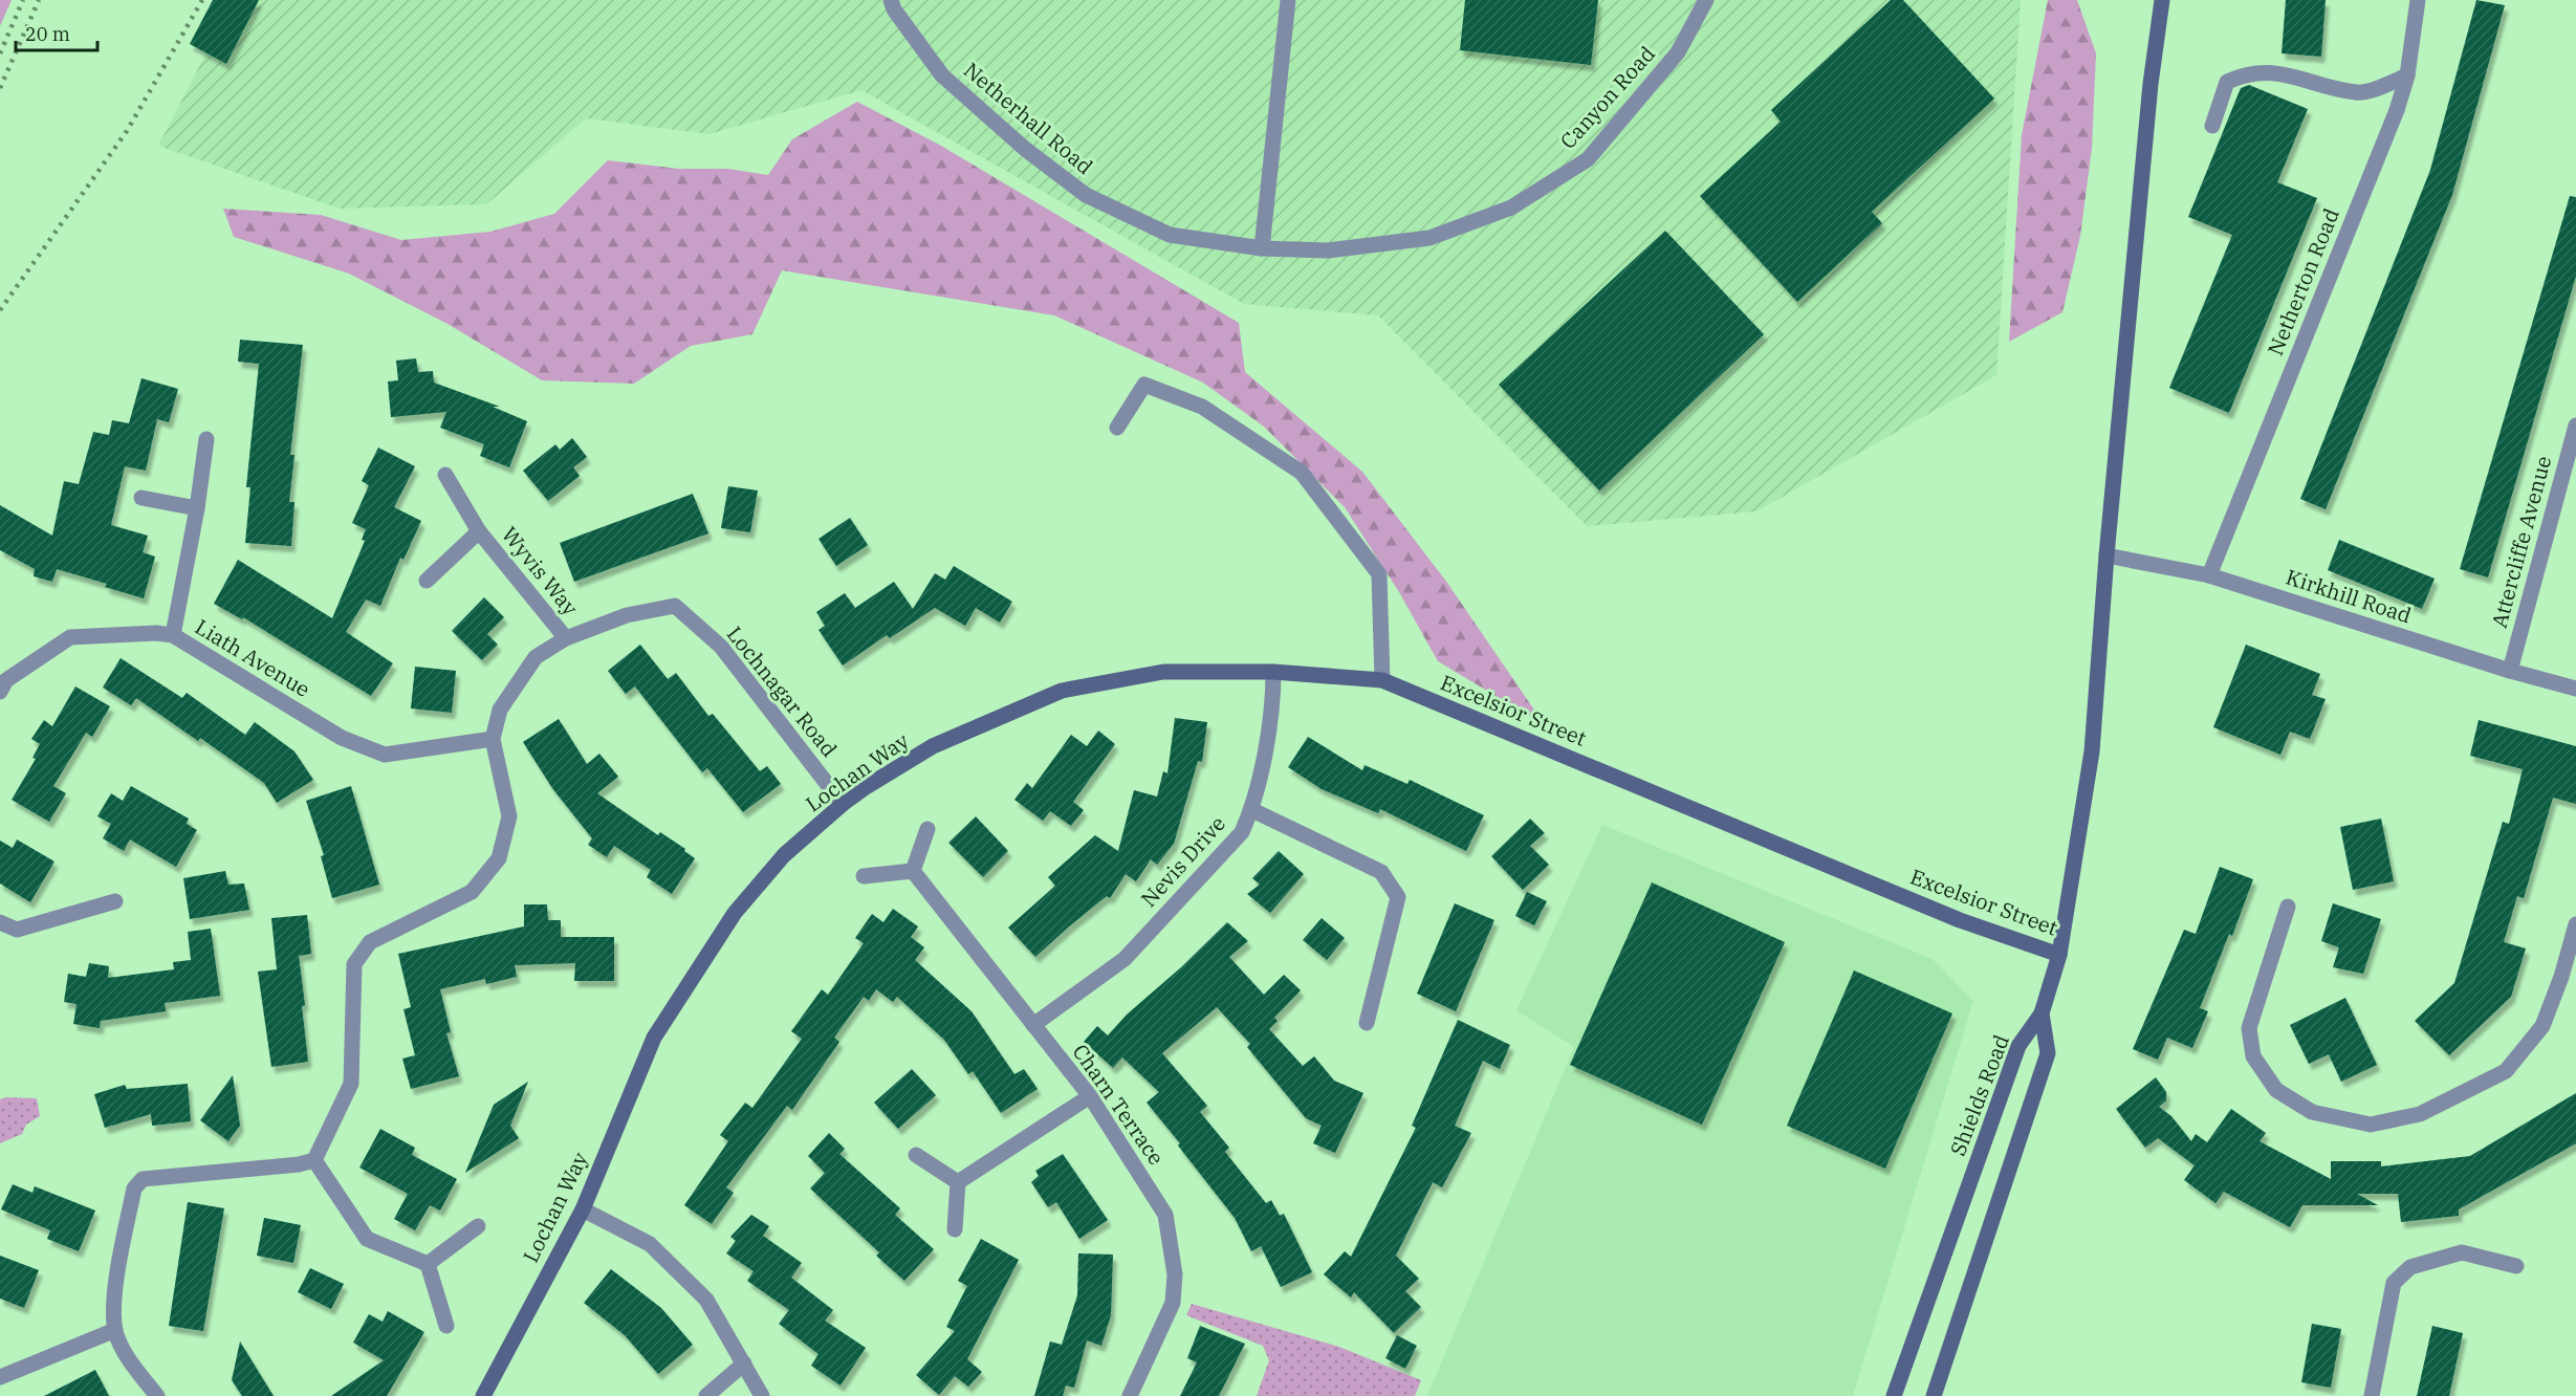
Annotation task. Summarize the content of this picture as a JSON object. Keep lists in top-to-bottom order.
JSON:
{
  "streets": {
    "street": [
      "Canyon Road",
      "Netherhall Road",
      "Netherton Road",
      "Attercliffe Avenue",
      "Wyvis Way",
      "Kirkhill Road",
      "Liath Avenue",
      "Lochnagar Road",
      "Excelsior Street",
      "Lochan Way",
      "Nevis Drive",
      "Shields Road",
      "Charn Terrace"
    ]
  },
  "crossings": [
    ["Canyon Road", "Netherhall Road"],
    ["Netherton Road", "Kirkhill Road"],
    ["Attercliffe Avenue", "Kirkhill Road"],
    ["Wyvis Way", "Lochnagar Road"],
    ["Liath Avenue", "Lochnagar Road"],
    ["Lochnagar Road", "Lochan Way"],
    ["Excelsior Street", "Lochan Way"],
    ["Lochan Way", "Nevis Drive"],
    ["Nevis Drive", "Charn Terrace"]
  ],
  "scale_bar": "20 m"
}
